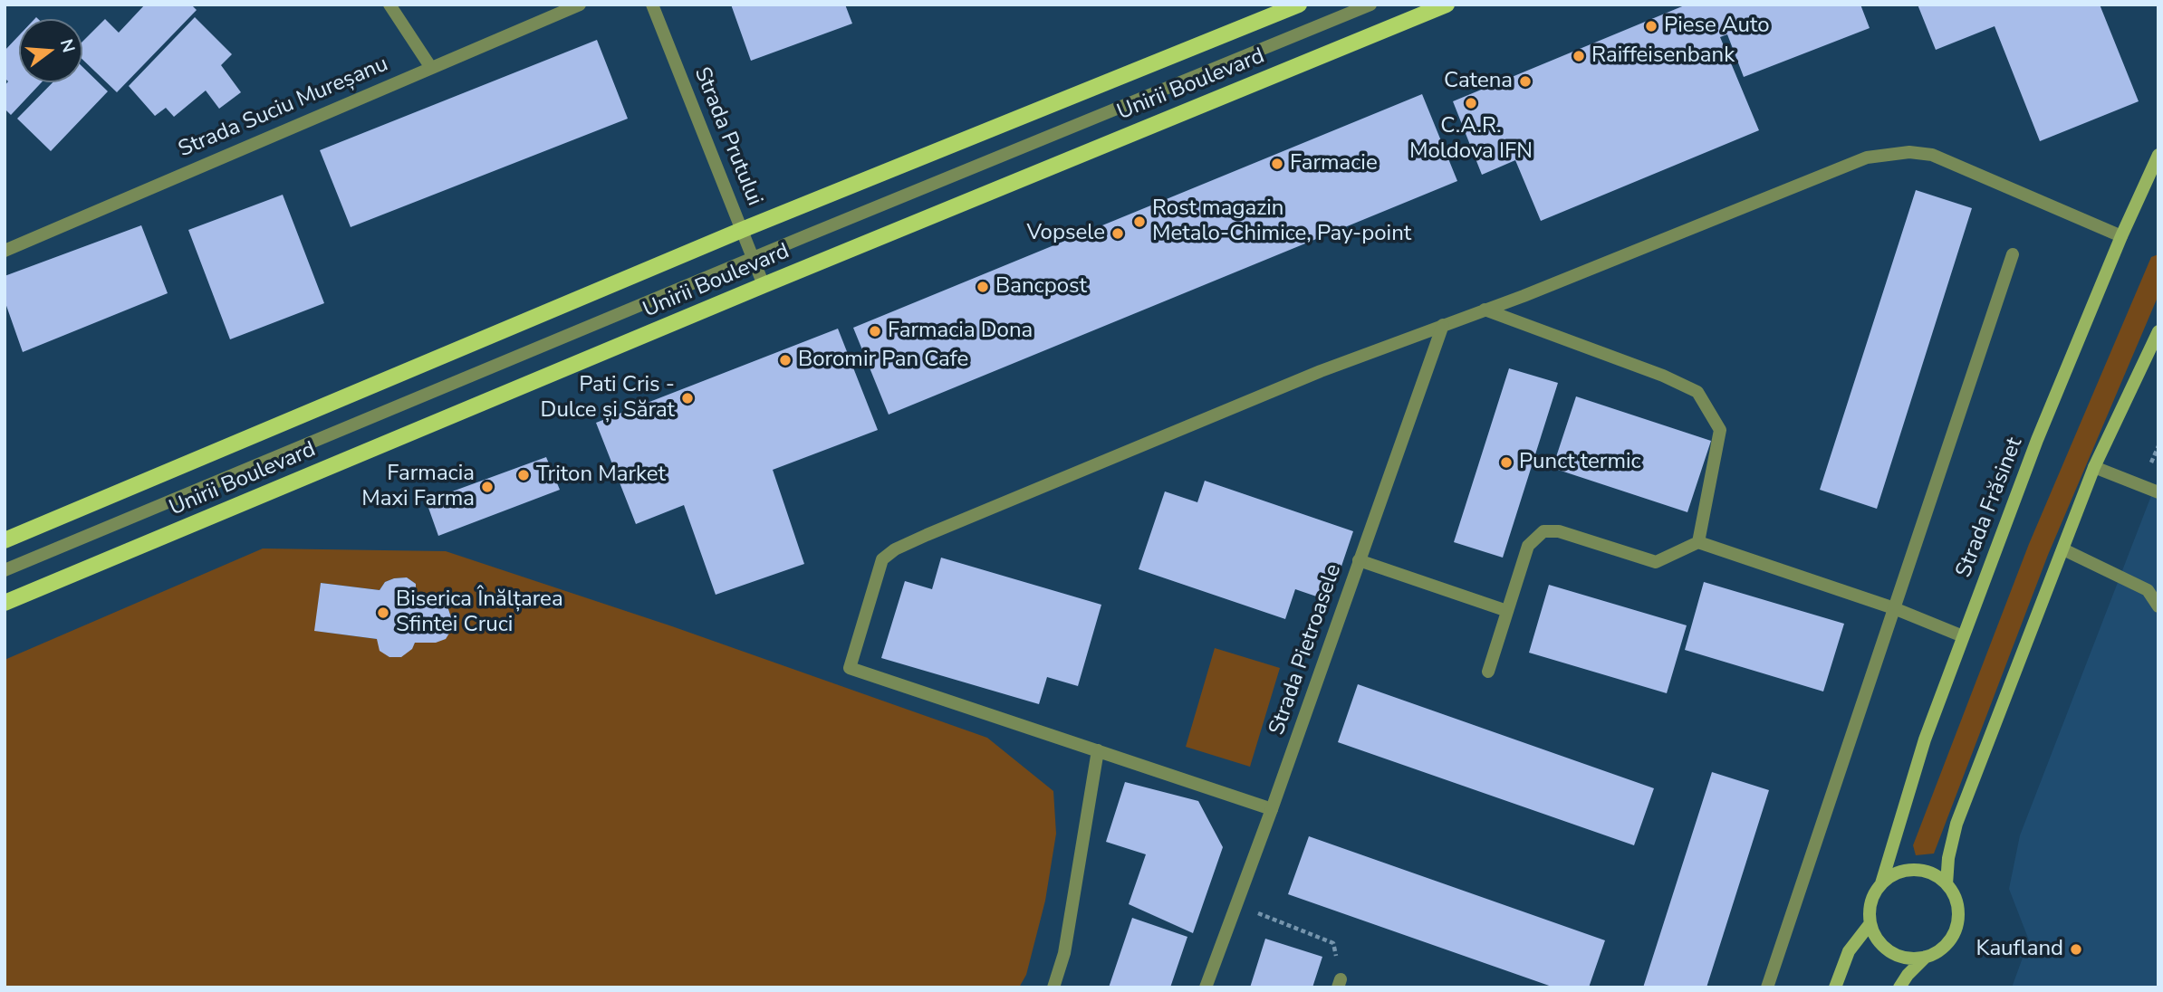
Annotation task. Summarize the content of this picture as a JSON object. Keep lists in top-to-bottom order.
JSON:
{
  "streets": {
    "main road": ["Unirii Boulevard", "Strada Frăsinet"],
    "street": ["Strada Suciu Mureșanu", "Strada Prutului", "Strada Pietroasele"]
  },
  "crossings": [
    ["Unirii Boulevard", "Strada Prutului"]
  ],
  "places": [
    "Piese Auto",
    "Raiffeisenbank",
    "Catena",
    "C.A.R. Moldova IFN",
    "Farmacie",
    "Rost magazin Metalo-Chimice, Pay-point",
    "Vopsele",
    "Bancpost",
    "Farmacia Dona",
    "Boromir Pan Cafe",
    "Pati Cris - Dulce și Sărat",
    "Punct termic",
    "Triton Market",
    "Farmacia Maxi Farma",
    "Biserica Înălțarea Sfintei Cruci",
    "Kaufland"
  ],
  "north": "right"
}
